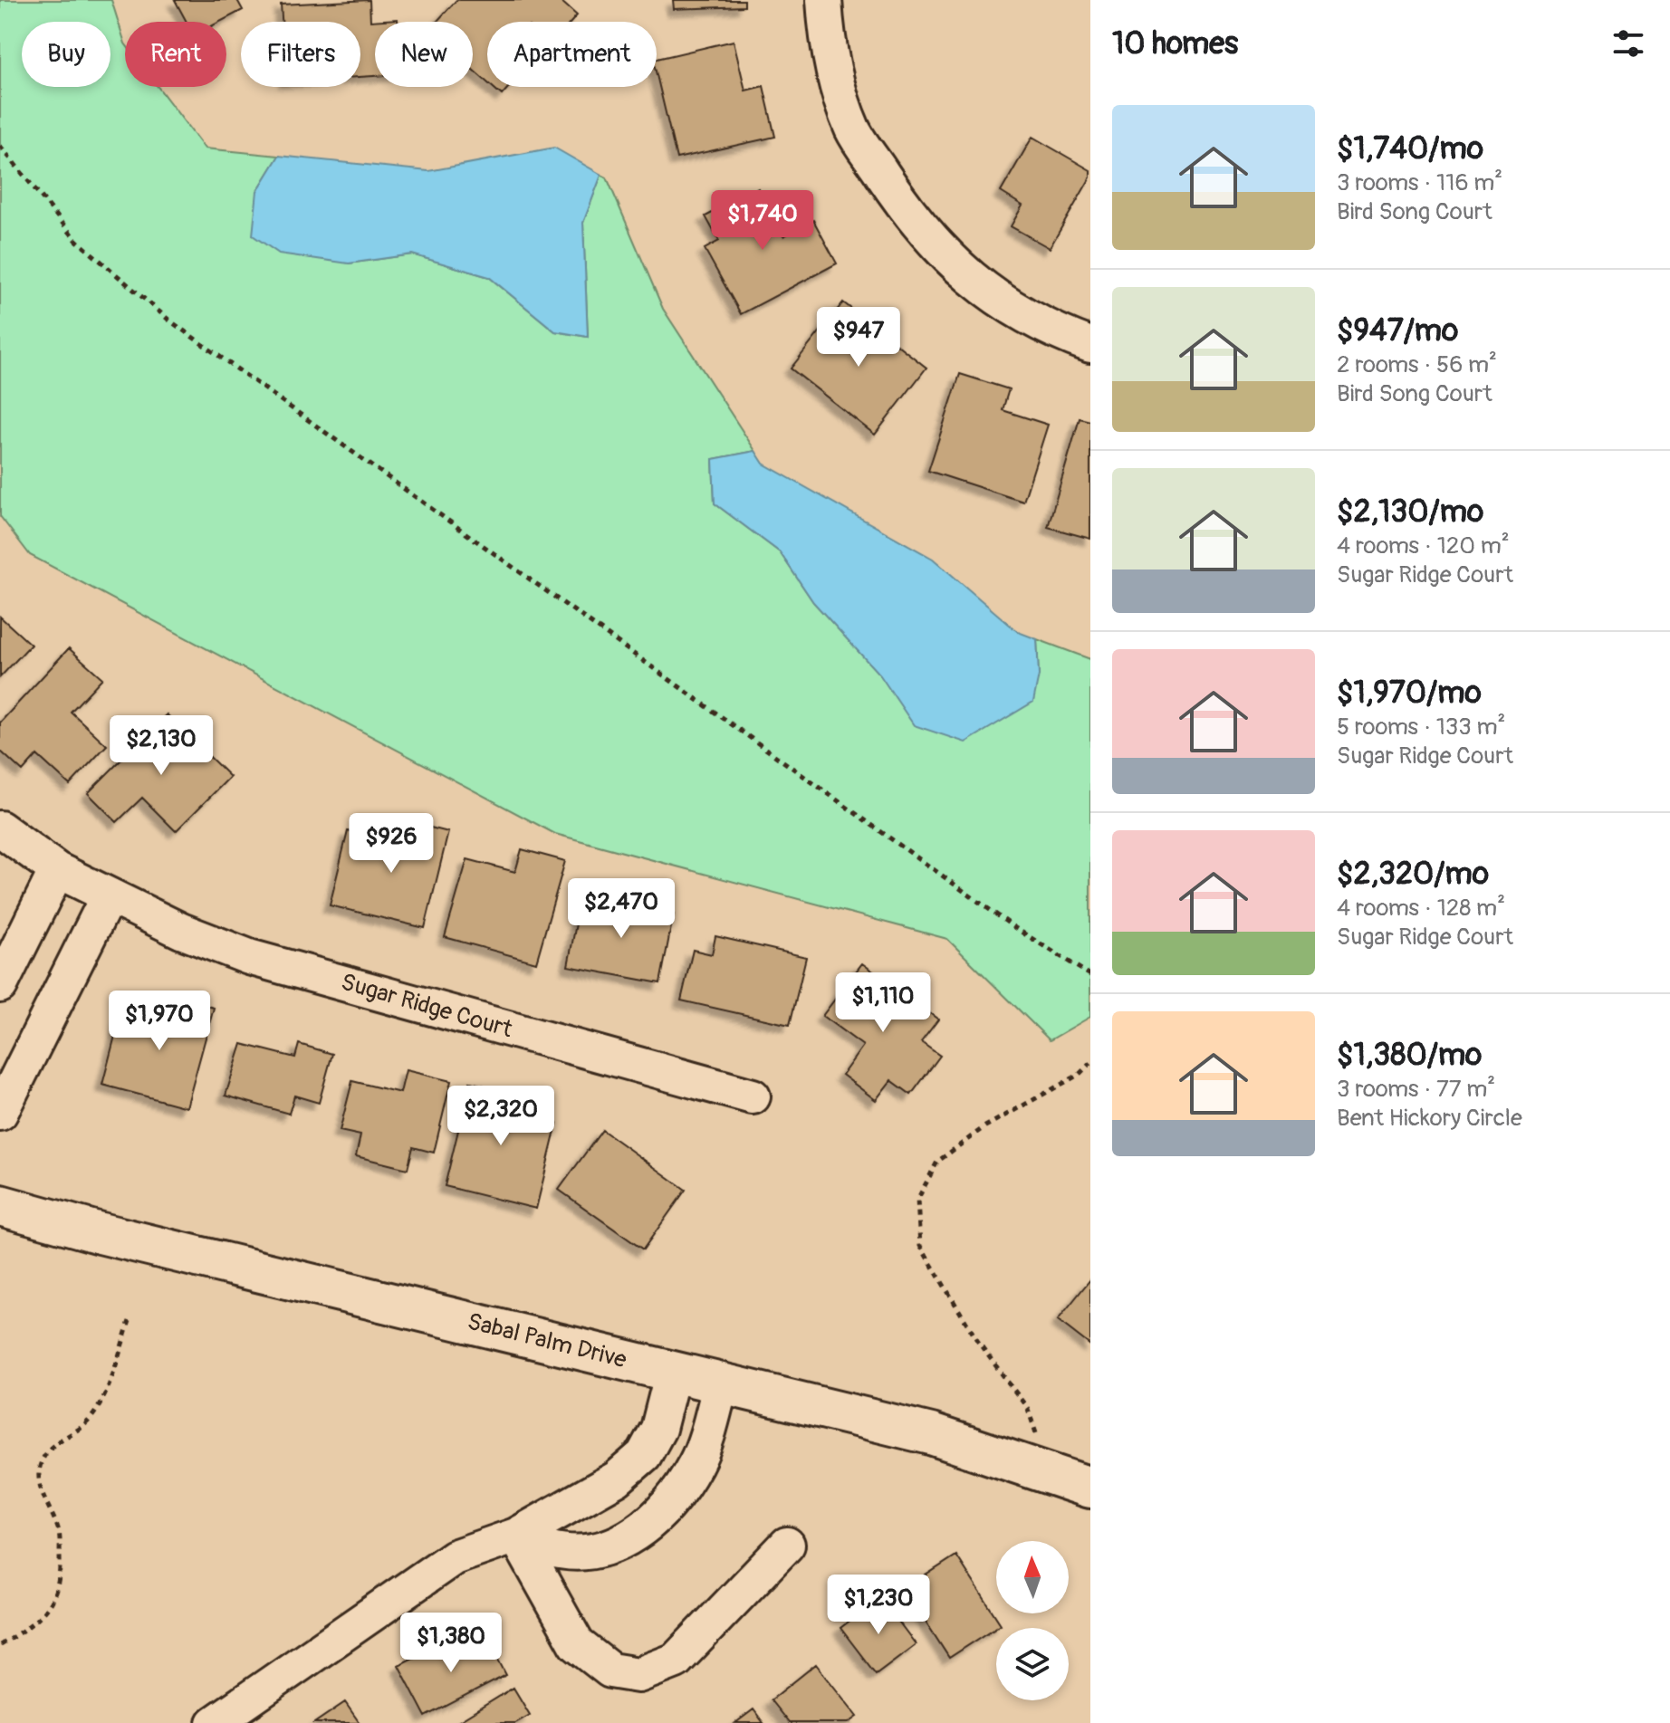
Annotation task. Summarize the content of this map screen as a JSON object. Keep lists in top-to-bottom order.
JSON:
{
  "streets": {
    "street": ["Sugar Ridge Court", "Sabal Palm Drive"]
  },
  "north": "top",
  "page": {
    "heading": "10 homes",
    "chip": [
      "Buy",
      "Rent",
      "Filters",
      "New",
      "Apartment"
    ],
    "list": [
      {
        "name": "$1,740/mo",
        "note": "3 rooms · 116 m² · Bird Song Court"
      },
      {
        "name": "$947/mo",
        "note": "2 rooms · 56 m² · Bird Song Court"
      },
      {
        "name": "$2,130/mo",
        "note": "4 rooms · 120 m² · Sugar Ridge Court"
      },
      {
        "name": "$1,970/mo",
        "note": "5 rooms · 133 m² · Sugar Ridge Court"
      },
      {
        "name": "$2,320/mo",
        "note": "4 rooms · 128 m² · Sugar Ridge Court"
      },
      {
        "name": "$1,380/mo",
        "note": "3 rooms · 77 m² · Bent Hickory Circle"
      }
    ],
    "price": [
      "$1,740",
      "$947",
      "$2,130",
      "$926",
      "$2,470",
      "$1,110",
      "$1,970",
      "$2,320",
      "$1,230",
      "$1,380"
    ]
  }
}
